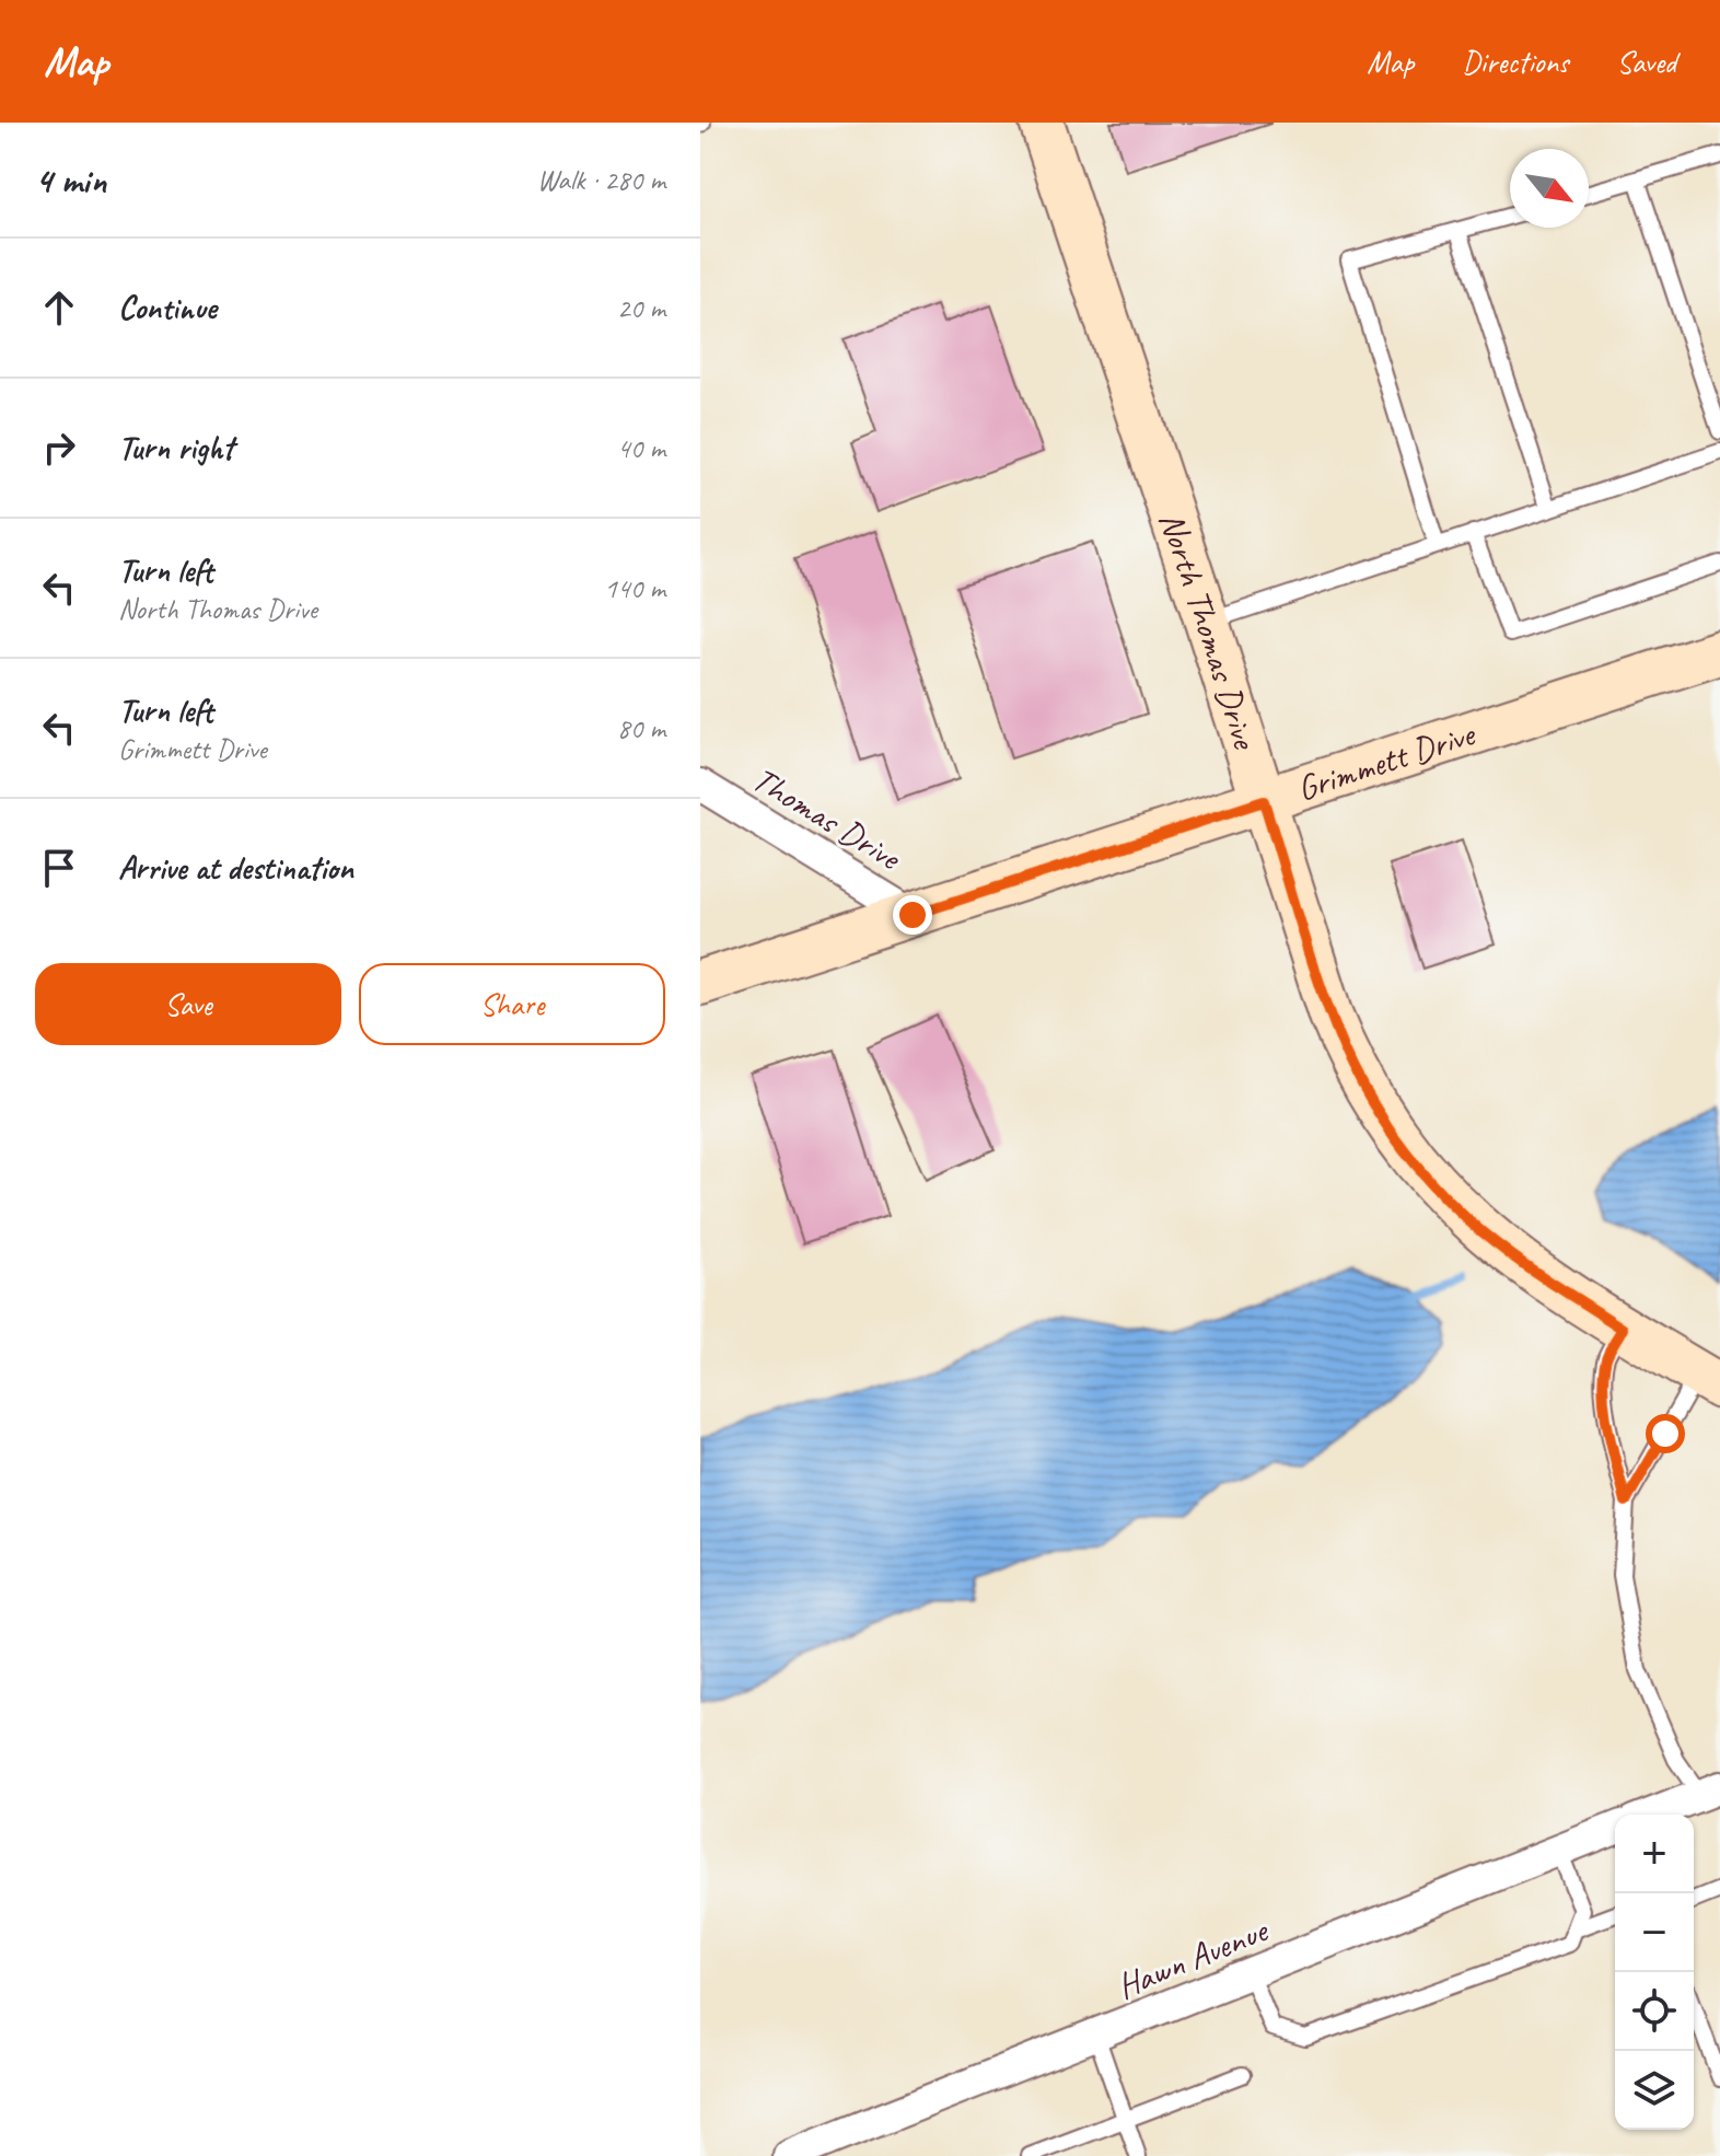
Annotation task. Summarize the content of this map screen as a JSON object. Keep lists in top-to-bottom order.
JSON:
{
  "streets": {
    "street": [
      "North Thomas Drive",
      "Grimmett Drive",
      "Thomas Drive",
      "Hawn Avenue"
    ]
  },
  "crossings": [
    ["North Thomas Drive", "Grimmett Drive"],
    ["Grimmett Drive", "Thomas Drive"]
  ],
  "north": "bottom right",
  "page": {
    "header": "Map",
    "nav": ["Map", "Directions", "Saved"],
    "heading": ["4 min", "Walk · 280 m"],
    "list": [
      ["Continue", "20 m"],
      ["Turn right", "40 m"],
      ["Turn left", "North Thomas Drive", "140 m"],
      ["Turn left", "Grimmett Drive", "80 m"],
      "Arrive at destination"
    ],
    "buttons": ["Save", "Share"],
    "map_buttons": ["+", "−"]
  }
}
